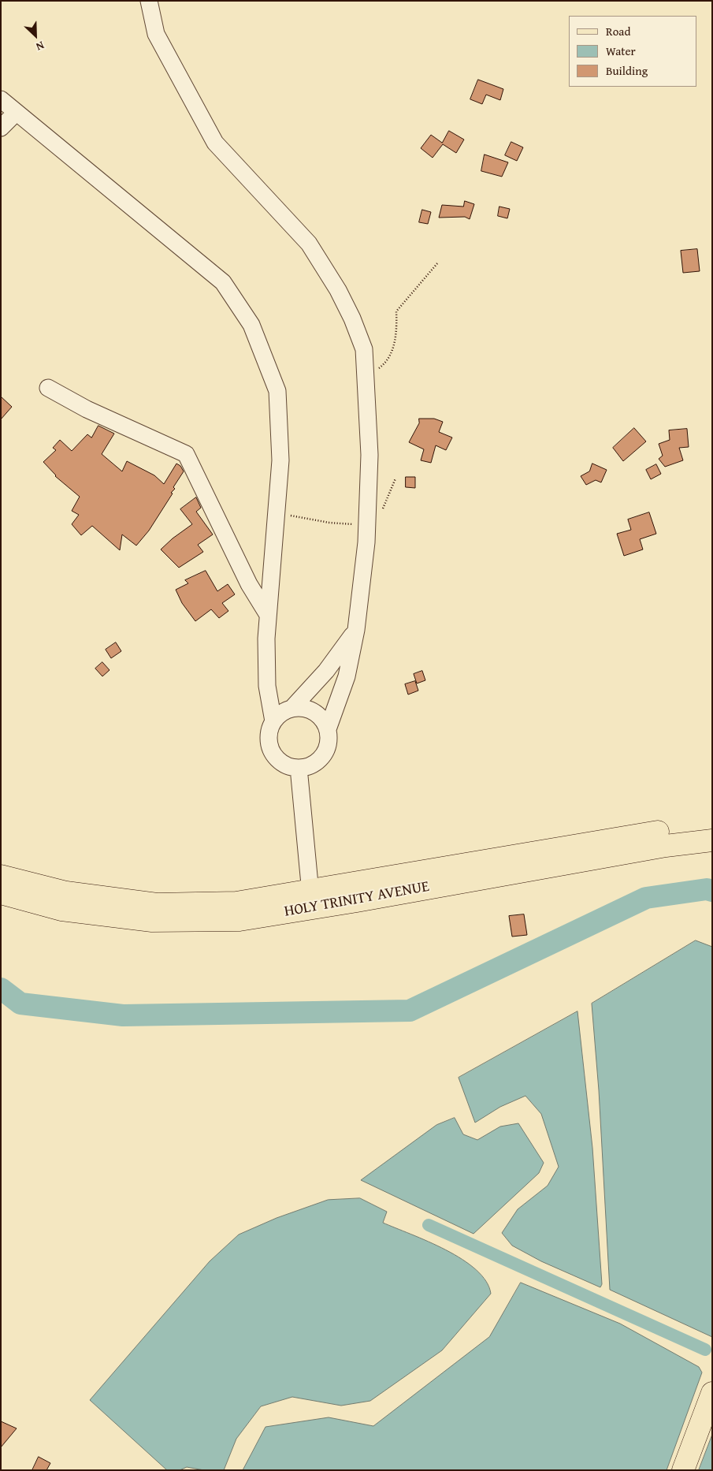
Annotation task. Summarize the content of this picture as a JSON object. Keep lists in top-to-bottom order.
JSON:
{
  "streets": {
    "main road": ["HOLY TRINITY AVENUE"]
  },
  "legend": ["Road", "Water", "Building"],
  "north": "bottom right"
}
